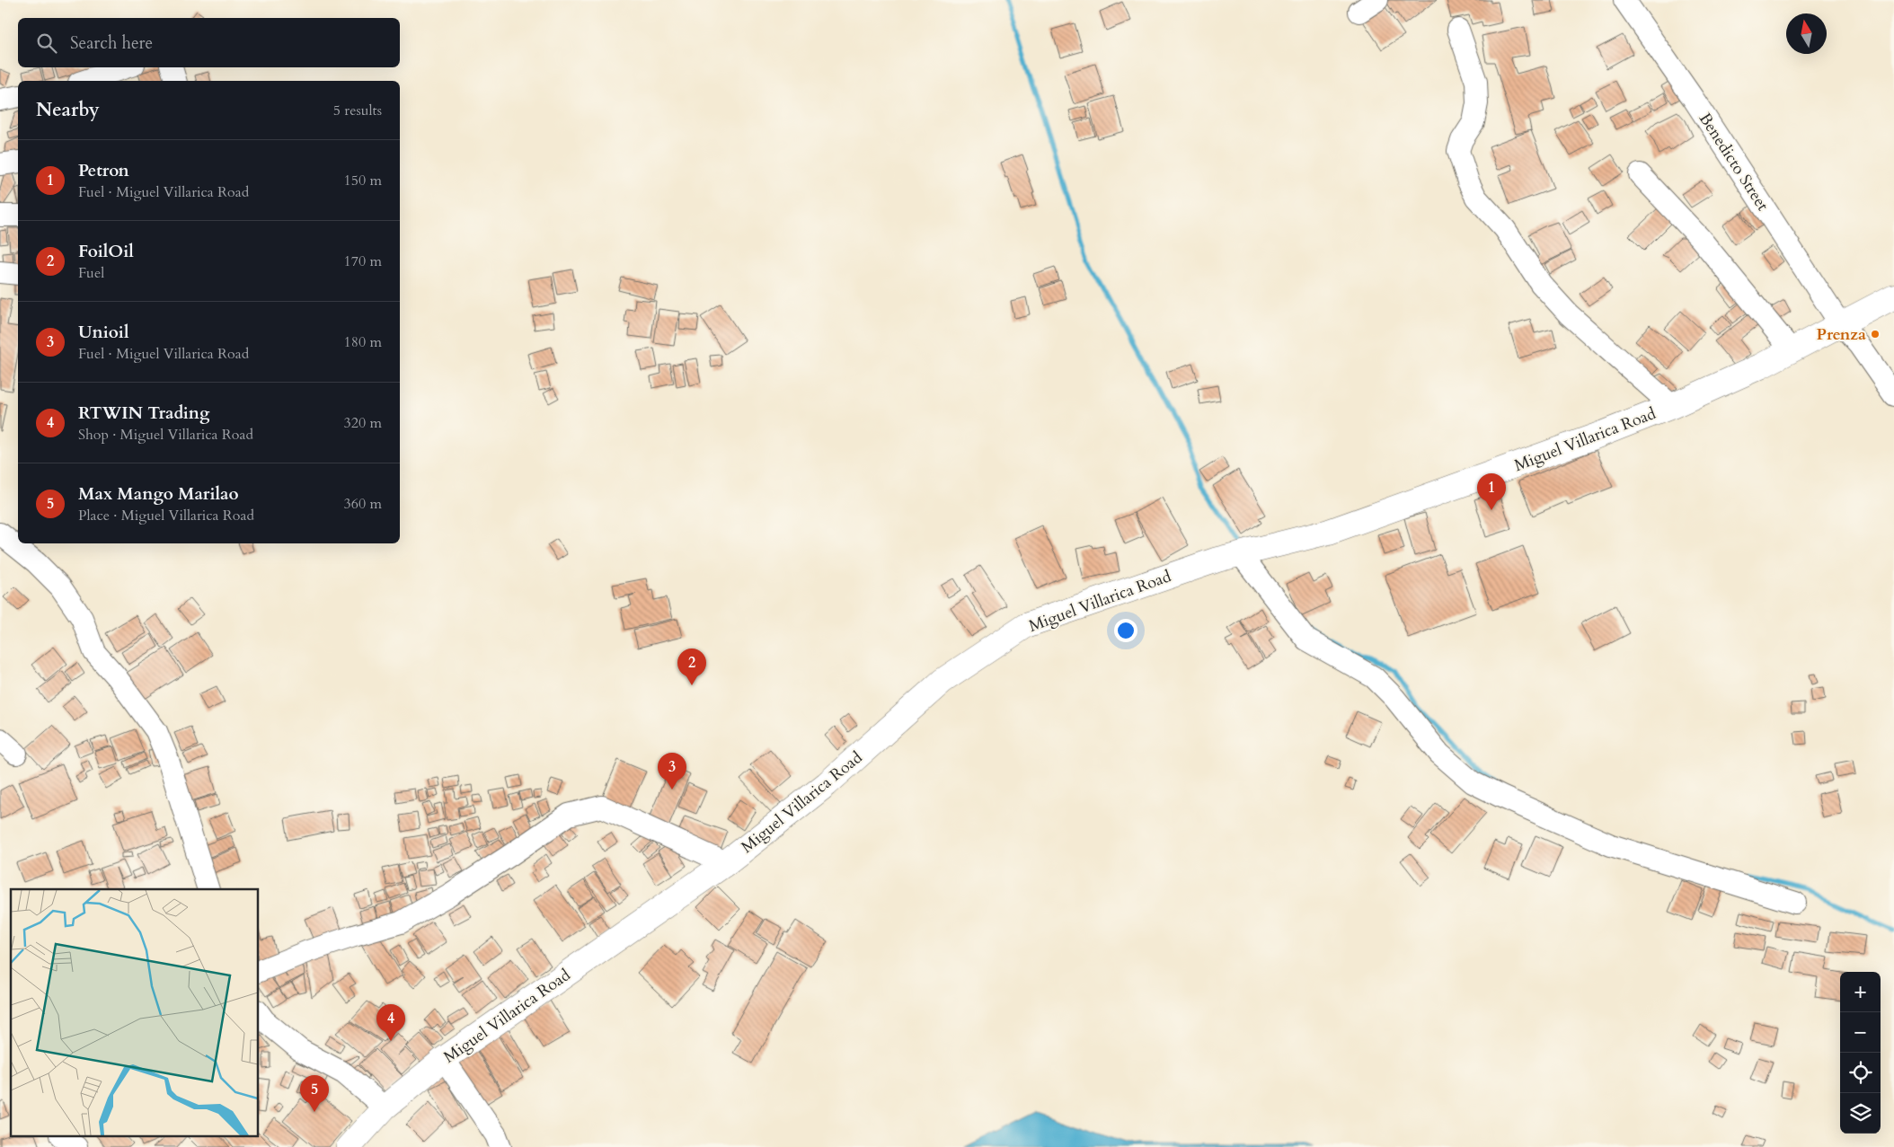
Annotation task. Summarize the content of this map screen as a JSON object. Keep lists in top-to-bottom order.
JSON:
{
  "streets": {
    "main road": ["Miguel Villarica Road"],
    "street": ["Benedicto Street"]
  },
  "crossings": [
    ["Benedicto Street", "Miguel Villarica Road"]
  ],
  "places": ["Prenza"],
  "north": "top",
  "page": {
    "search": "Search here",
    "heading": ["Nearby", "5 results"],
    "list": [
      {
        "mark": "1",
        "name": "Petron",
        "note": "Fuel · Miguel Villarica Road",
        "value": "150 m"
      },
      {
        "mark": "2",
        "name": "FoilOil",
        "note": "Fuel",
        "value": "170 m"
      },
      {
        "mark": "3",
        "name": "Unioil",
        "note": "Fuel · Miguel Villarica Road",
        "value": "180 m"
      },
      {
        "mark": "4",
        "name": "RTWIN Trading",
        "note": "Shop · Miguel Villarica Road",
        "value": "320 m"
      },
      {
        "mark": "5",
        "name": "Max Mango Marilao",
        "note": "Place · Miguel Villarica Road",
        "value": "360 m"
      }
    ],
    "pins": [
      "1",
      "2",
      "3",
      "4",
      "5"
    ],
    "map_buttons": ["+", "−"]
  }
}
